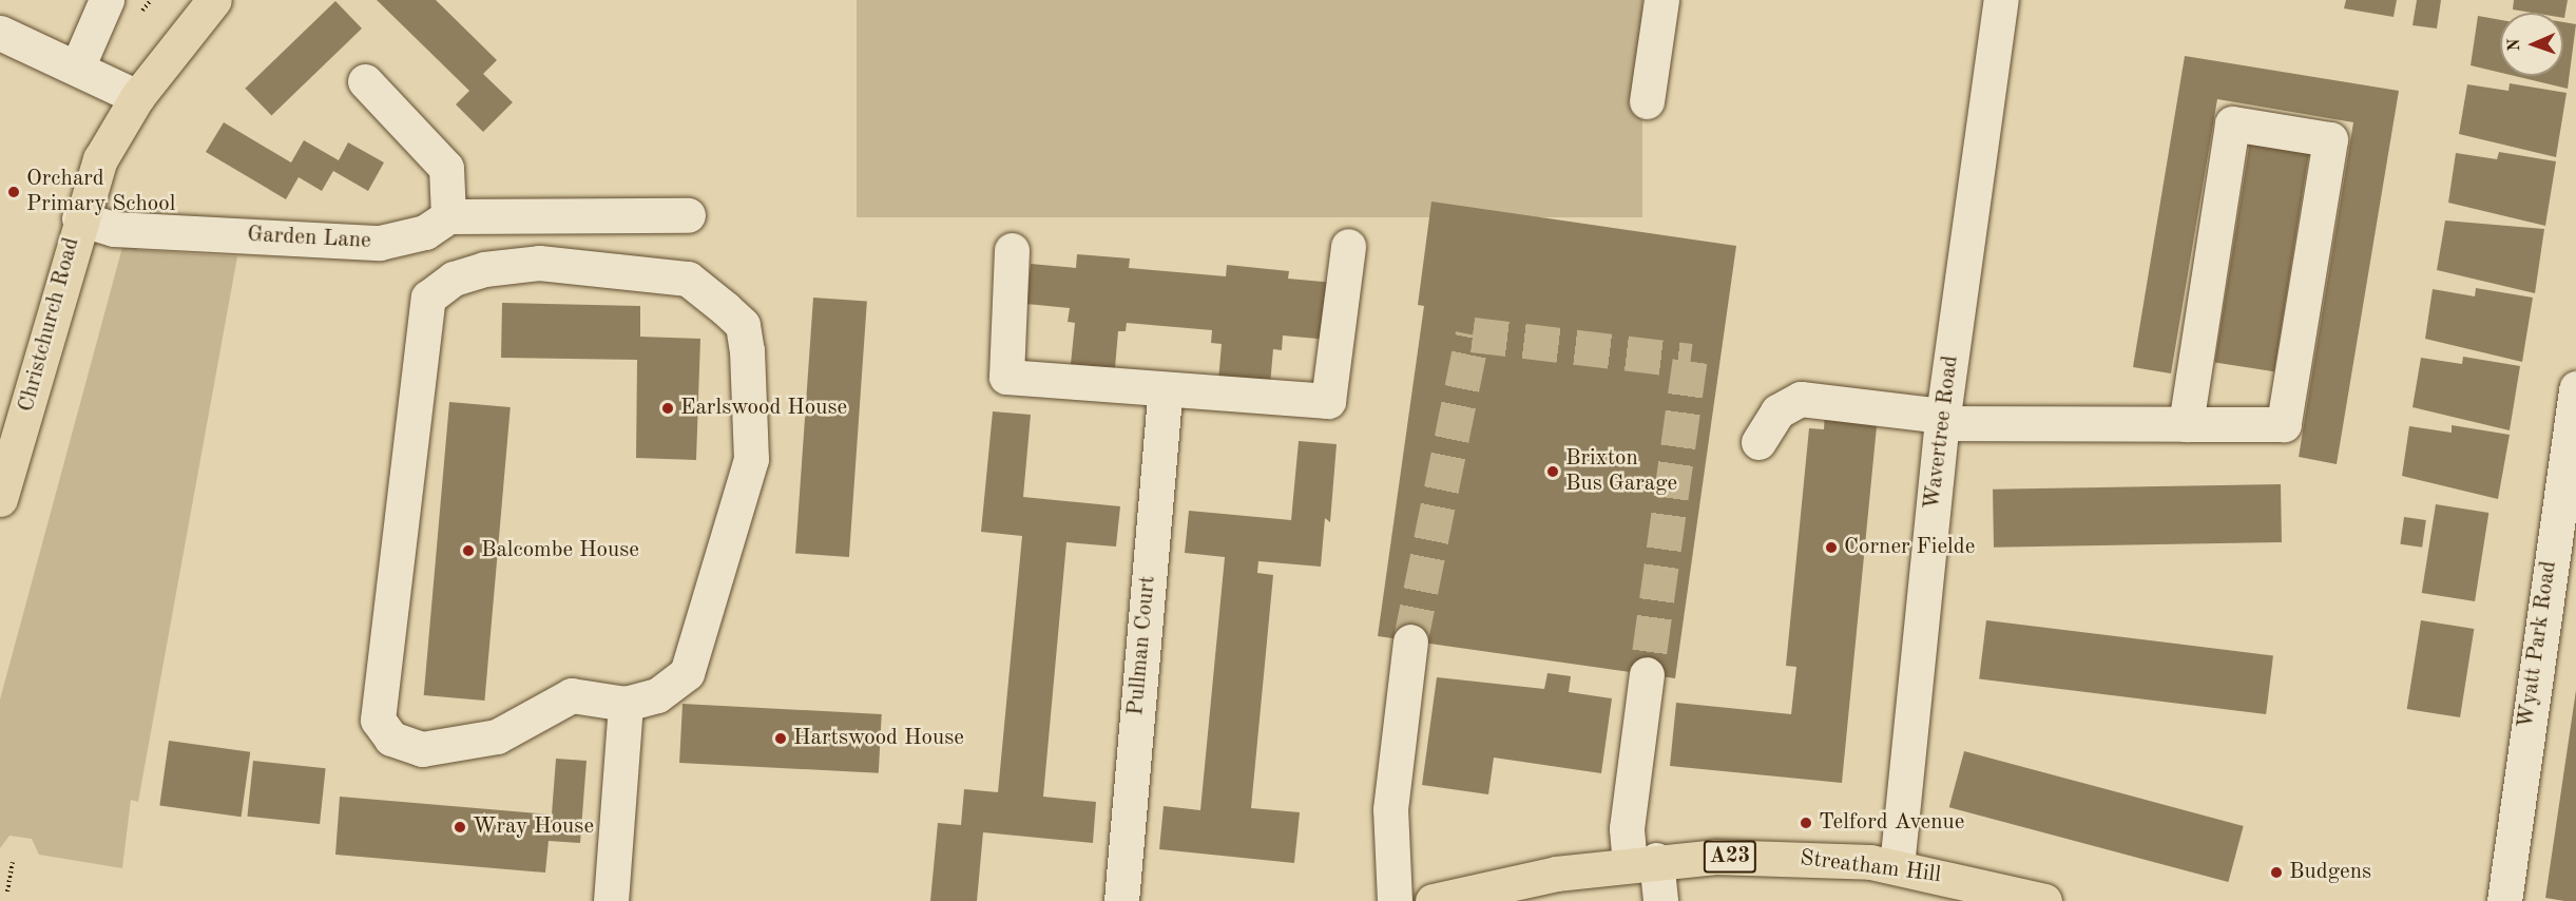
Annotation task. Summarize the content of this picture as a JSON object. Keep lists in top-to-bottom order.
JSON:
{
  "streets": {
    "highway": ["Christchurch Road", "A23", "Streatham Hill"],
    "street": [
      "Garden Lane",
      "Wavertree Road",
      "Wyatt Park Road",
      "Pullman Court"
    ]
  },
  "crossings": [
    ["Garden Lane", "Christchurch Road"],
    ["Wavertree Road", "Streatham Hill"]
  ],
  "places": [
    "Orchard Primary School",
    "Earlswood House",
    "Brixton Bus Garage",
    "Corner Fielde",
    "Balcombe House",
    "Hartswood House",
    "Telford Avenue",
    "Wray House",
    "Budgens"
  ],
  "north": "left"
}
